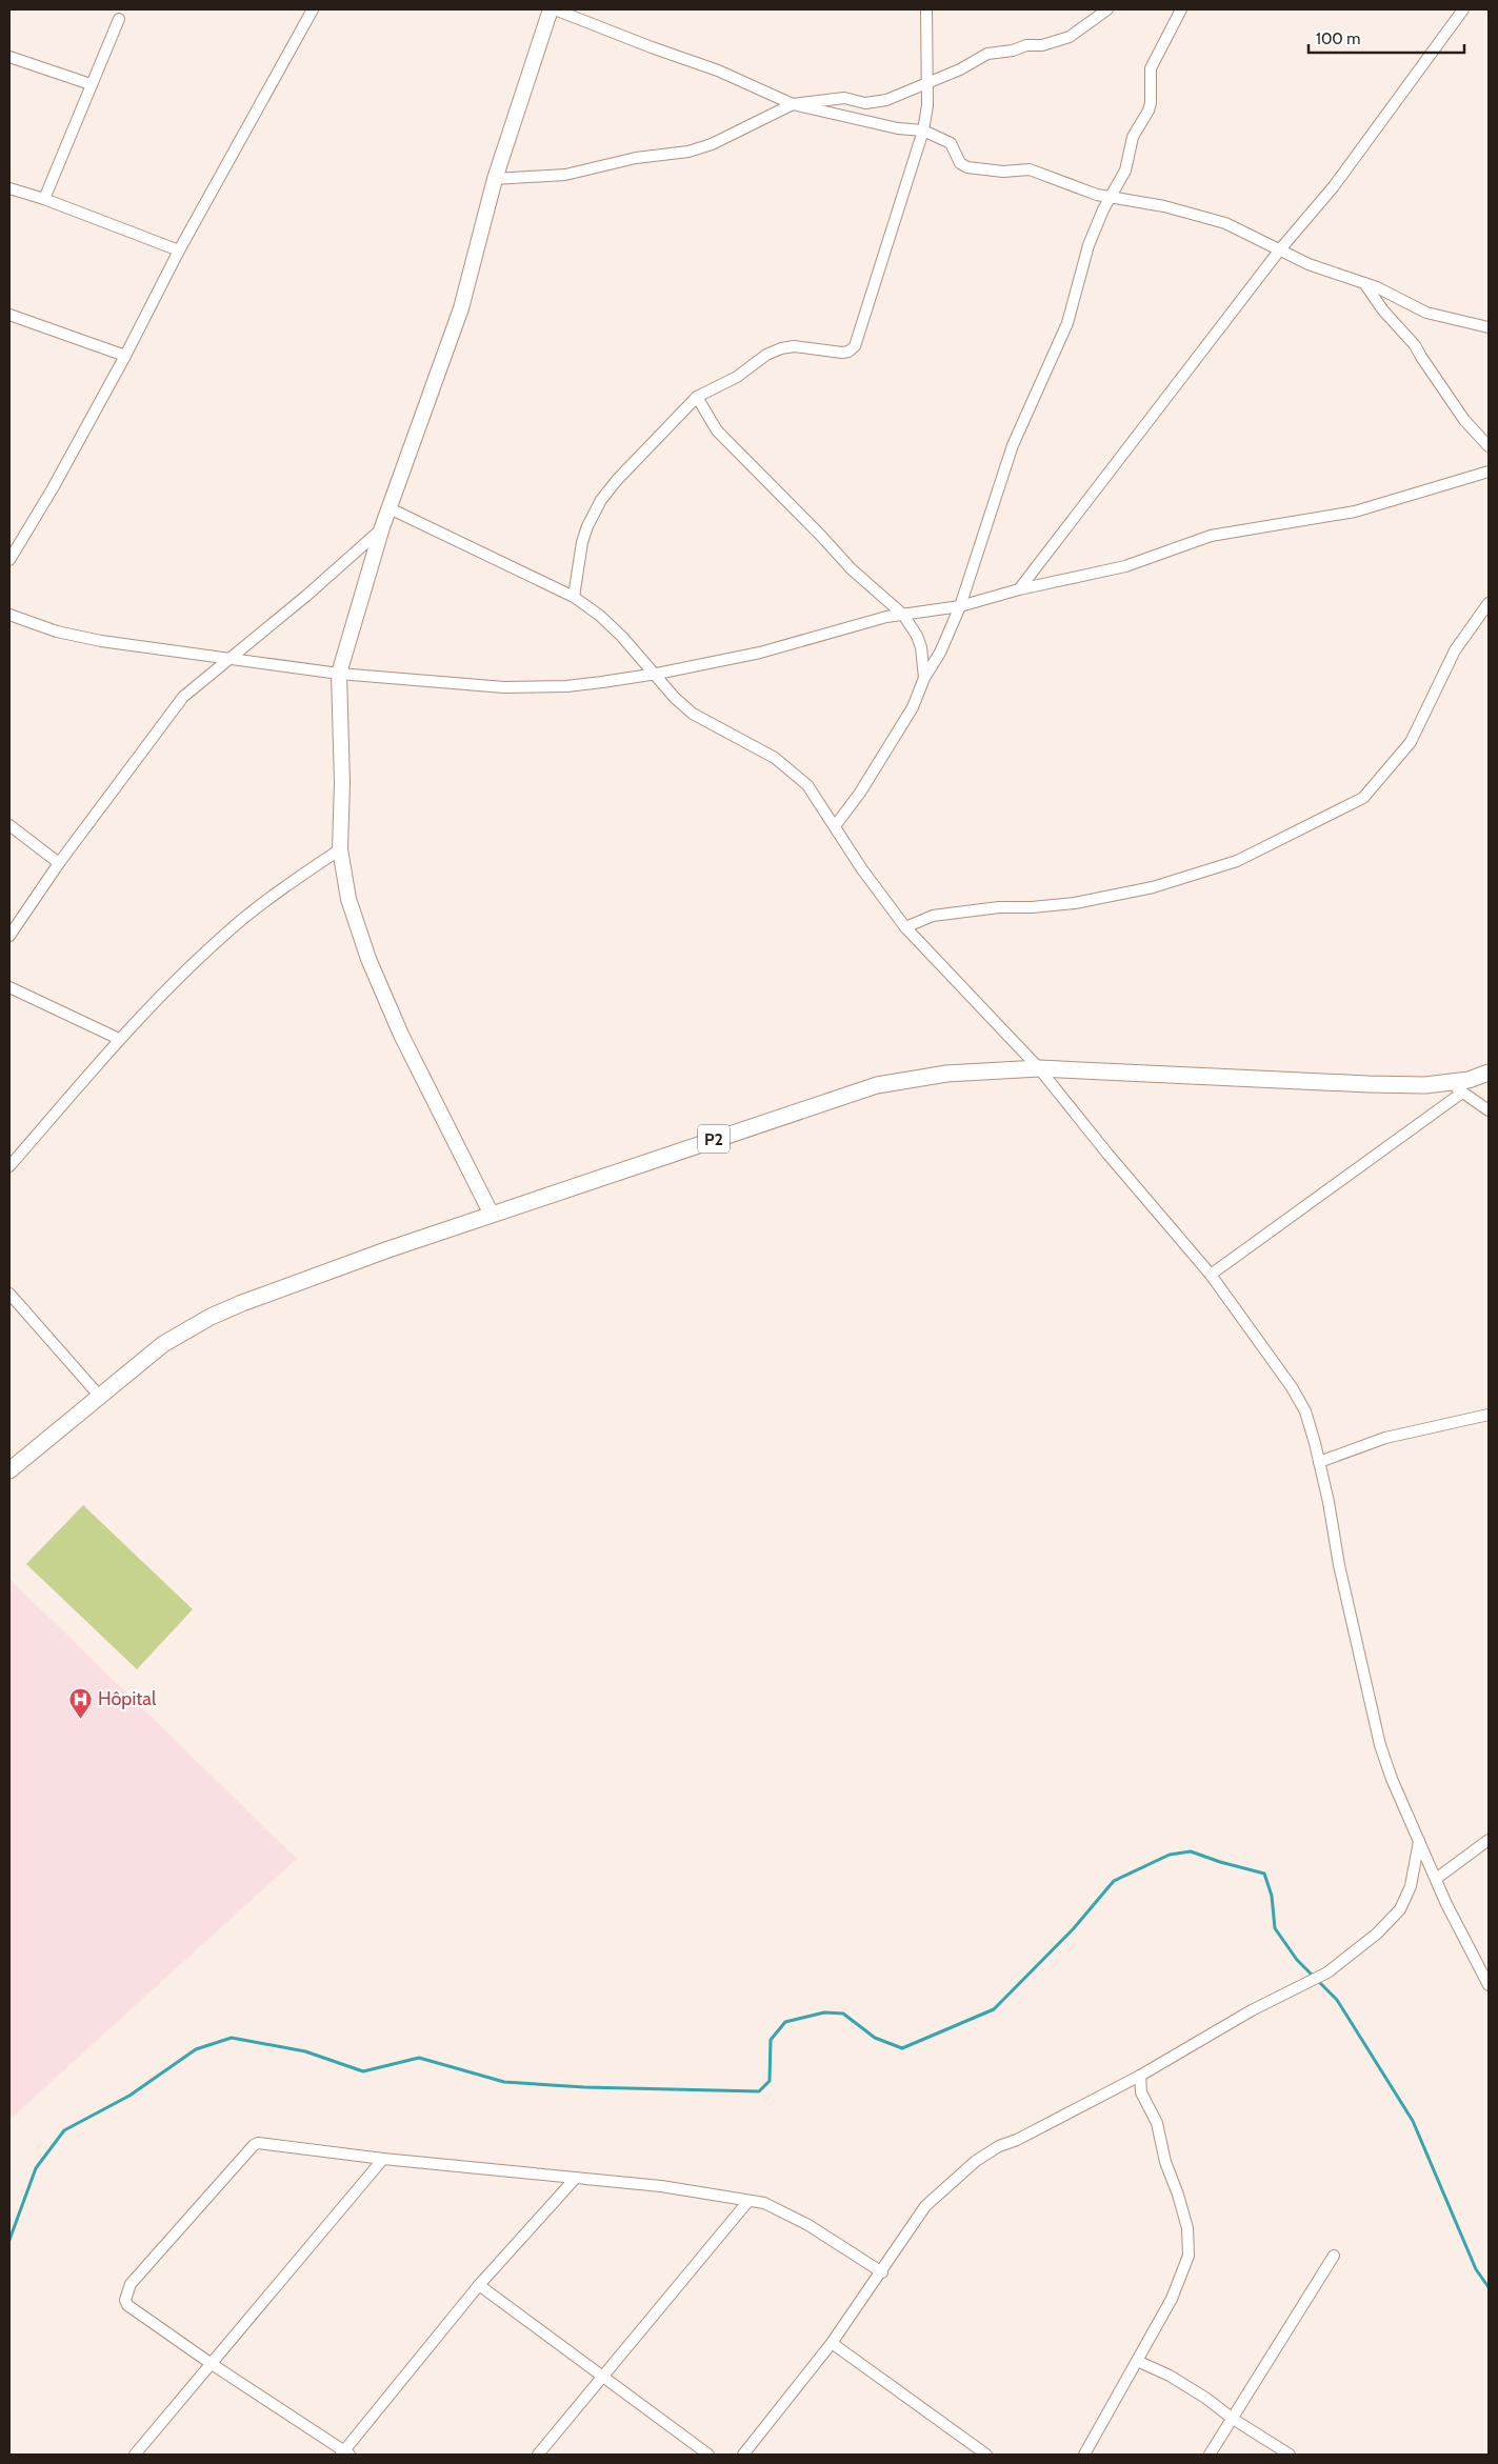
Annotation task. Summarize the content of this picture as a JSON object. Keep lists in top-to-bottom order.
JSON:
{
  "streets": {
    "main road": ["P2"]
  },
  "places": {
    "hospital": ["Hôpital"]
  },
  "scale_bar": "100 m"
}
